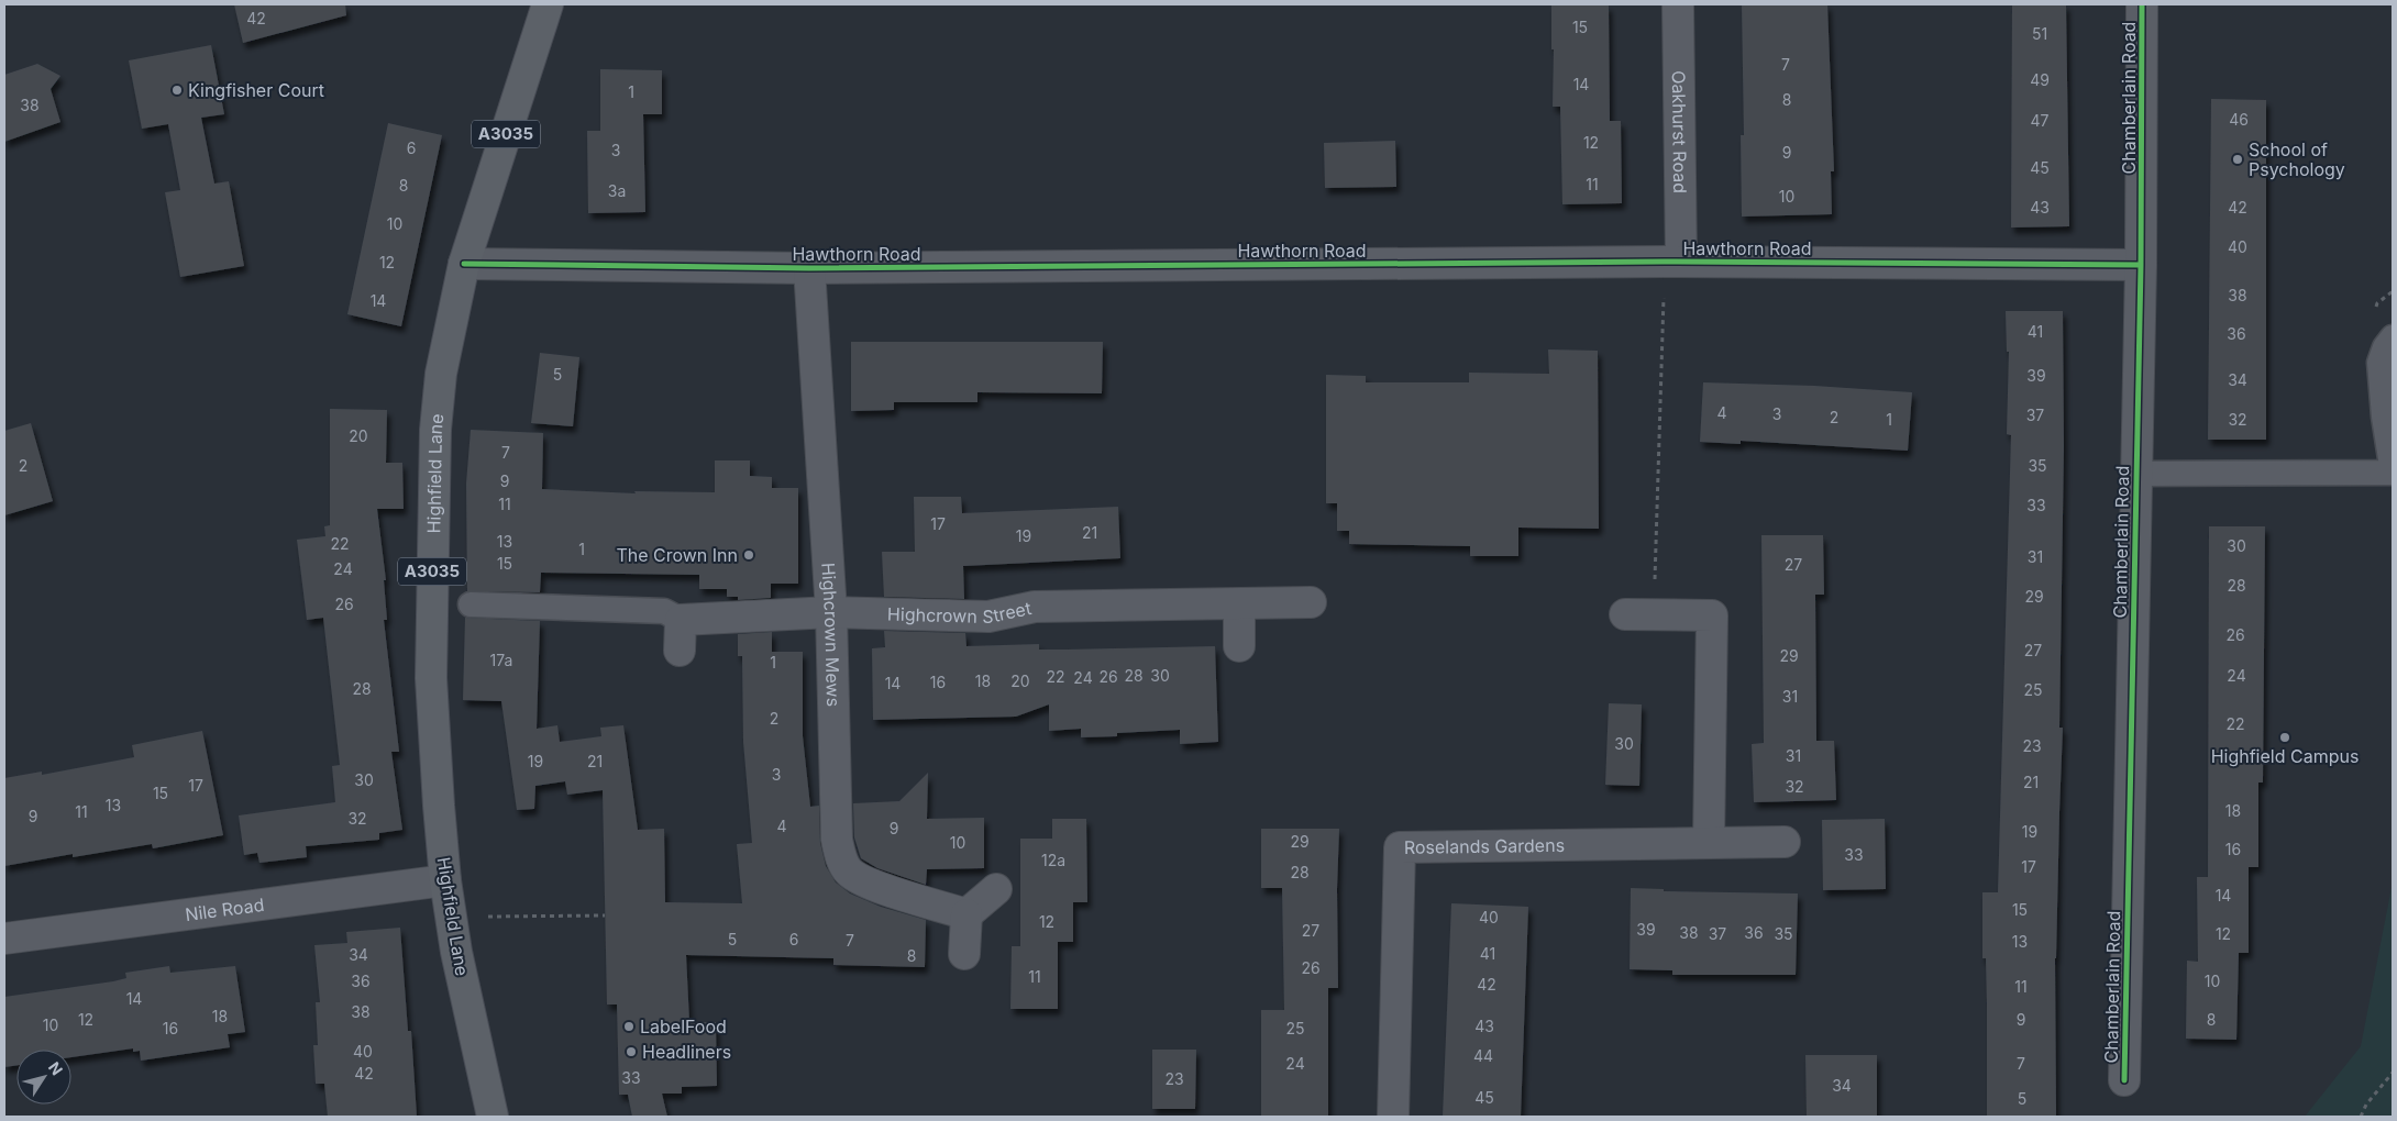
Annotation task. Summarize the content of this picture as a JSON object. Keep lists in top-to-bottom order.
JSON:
{
  "streets": {
    "main road": ["A3035", "Highfield Lane"],
    "street": [
      "Chamberlain Road",
      "Oakhurst Road",
      "Hawthorn Road",
      "Highcrown Street",
      "Highcrown Mews",
      "Roselands Gardens",
      "Nile Road"
    ]
  },
  "crossings": [
    ["Chamberlain Road", "Hawthorn Road"],
    ["Oakhurst Road", "Hawthorn Road"],
    ["Hawthorn Road", "Highfield Lane"],
    ["Hawthorn Road", "Highcrown Mews"],
    ["Highfield Lane", "Nile Road"],
    ["Highcrown Street", "Highcrown Mews"]
  ],
  "places": [
    "Kingfisher Court",
    "School of Psychology",
    "The Crown Inn",
    "Highfield Campus",
    "LabelFood",
    "Headliners"
  ],
  "house_numbers": [
    "42",
    "15",
    "51",
    "7",
    "49",
    "14",
    "1",
    "8",
    "38",
    "46",
    "47",
    "12",
    "6",
    "3",
    "9",
    "45",
    "11",
    "8",
    "3a",
    "10",
    "43",
    "42",
    "10",
    "40",
    "12",
    "38",
    "14",
    "41",
    "36",
    "5",
    "39",
    "34",
    "4",
    "3",
    "37",
    "2",
    "1",
    "32",
    "20",
    "7",
    "2",
    "35",
    "9",
    "11",
    "33",
    "17",
    "21",
    "19",
    "13",
    "22",
    "30",
    "1",
    "31",
    "15",
    "27",
    "24",
    "28",
    "29",
    "26",
    "26",
    "27",
    "29",
    "17a",
    "1",
    "28",
    "30",
    "24",
    "22",
    "26",
    "24",
    "18",
    "20",
    "16",
    "14",
    "28",
    "25",
    "31",
    "2",
    "22",
    "30",
    "23",
    "31",
    "19",
    "21",
    "3",
    "30",
    "21",
    "17",
    "32",
    "15",
    "13",
    "18",
    "11",
    "9",
    "32",
    "4",
    "9",
    "19",
    "29",
    "10",
    "16",
    "33",
    "12a",
    "17",
    "28",
    "14",
    "15",
    "40",
    "12",
    "39",
    "27",
    "38",
    "36",
    "37",
    "35",
    "12",
    "5",
    "6",
    "7",
    "13",
    "41",
    "34",
    "8",
    "26",
    "11",
    "36",
    "10",
    "42",
    "11",
    "14",
    "38",
    "18",
    "12",
    "9",
    "8",
    "10",
    "43",
    "16",
    "25",
    "40",
    "44",
    "24",
    "7",
    "42",
    "33",
    "23",
    "34",
    "45",
    "5"
  ],
  "north": "top right"
}
